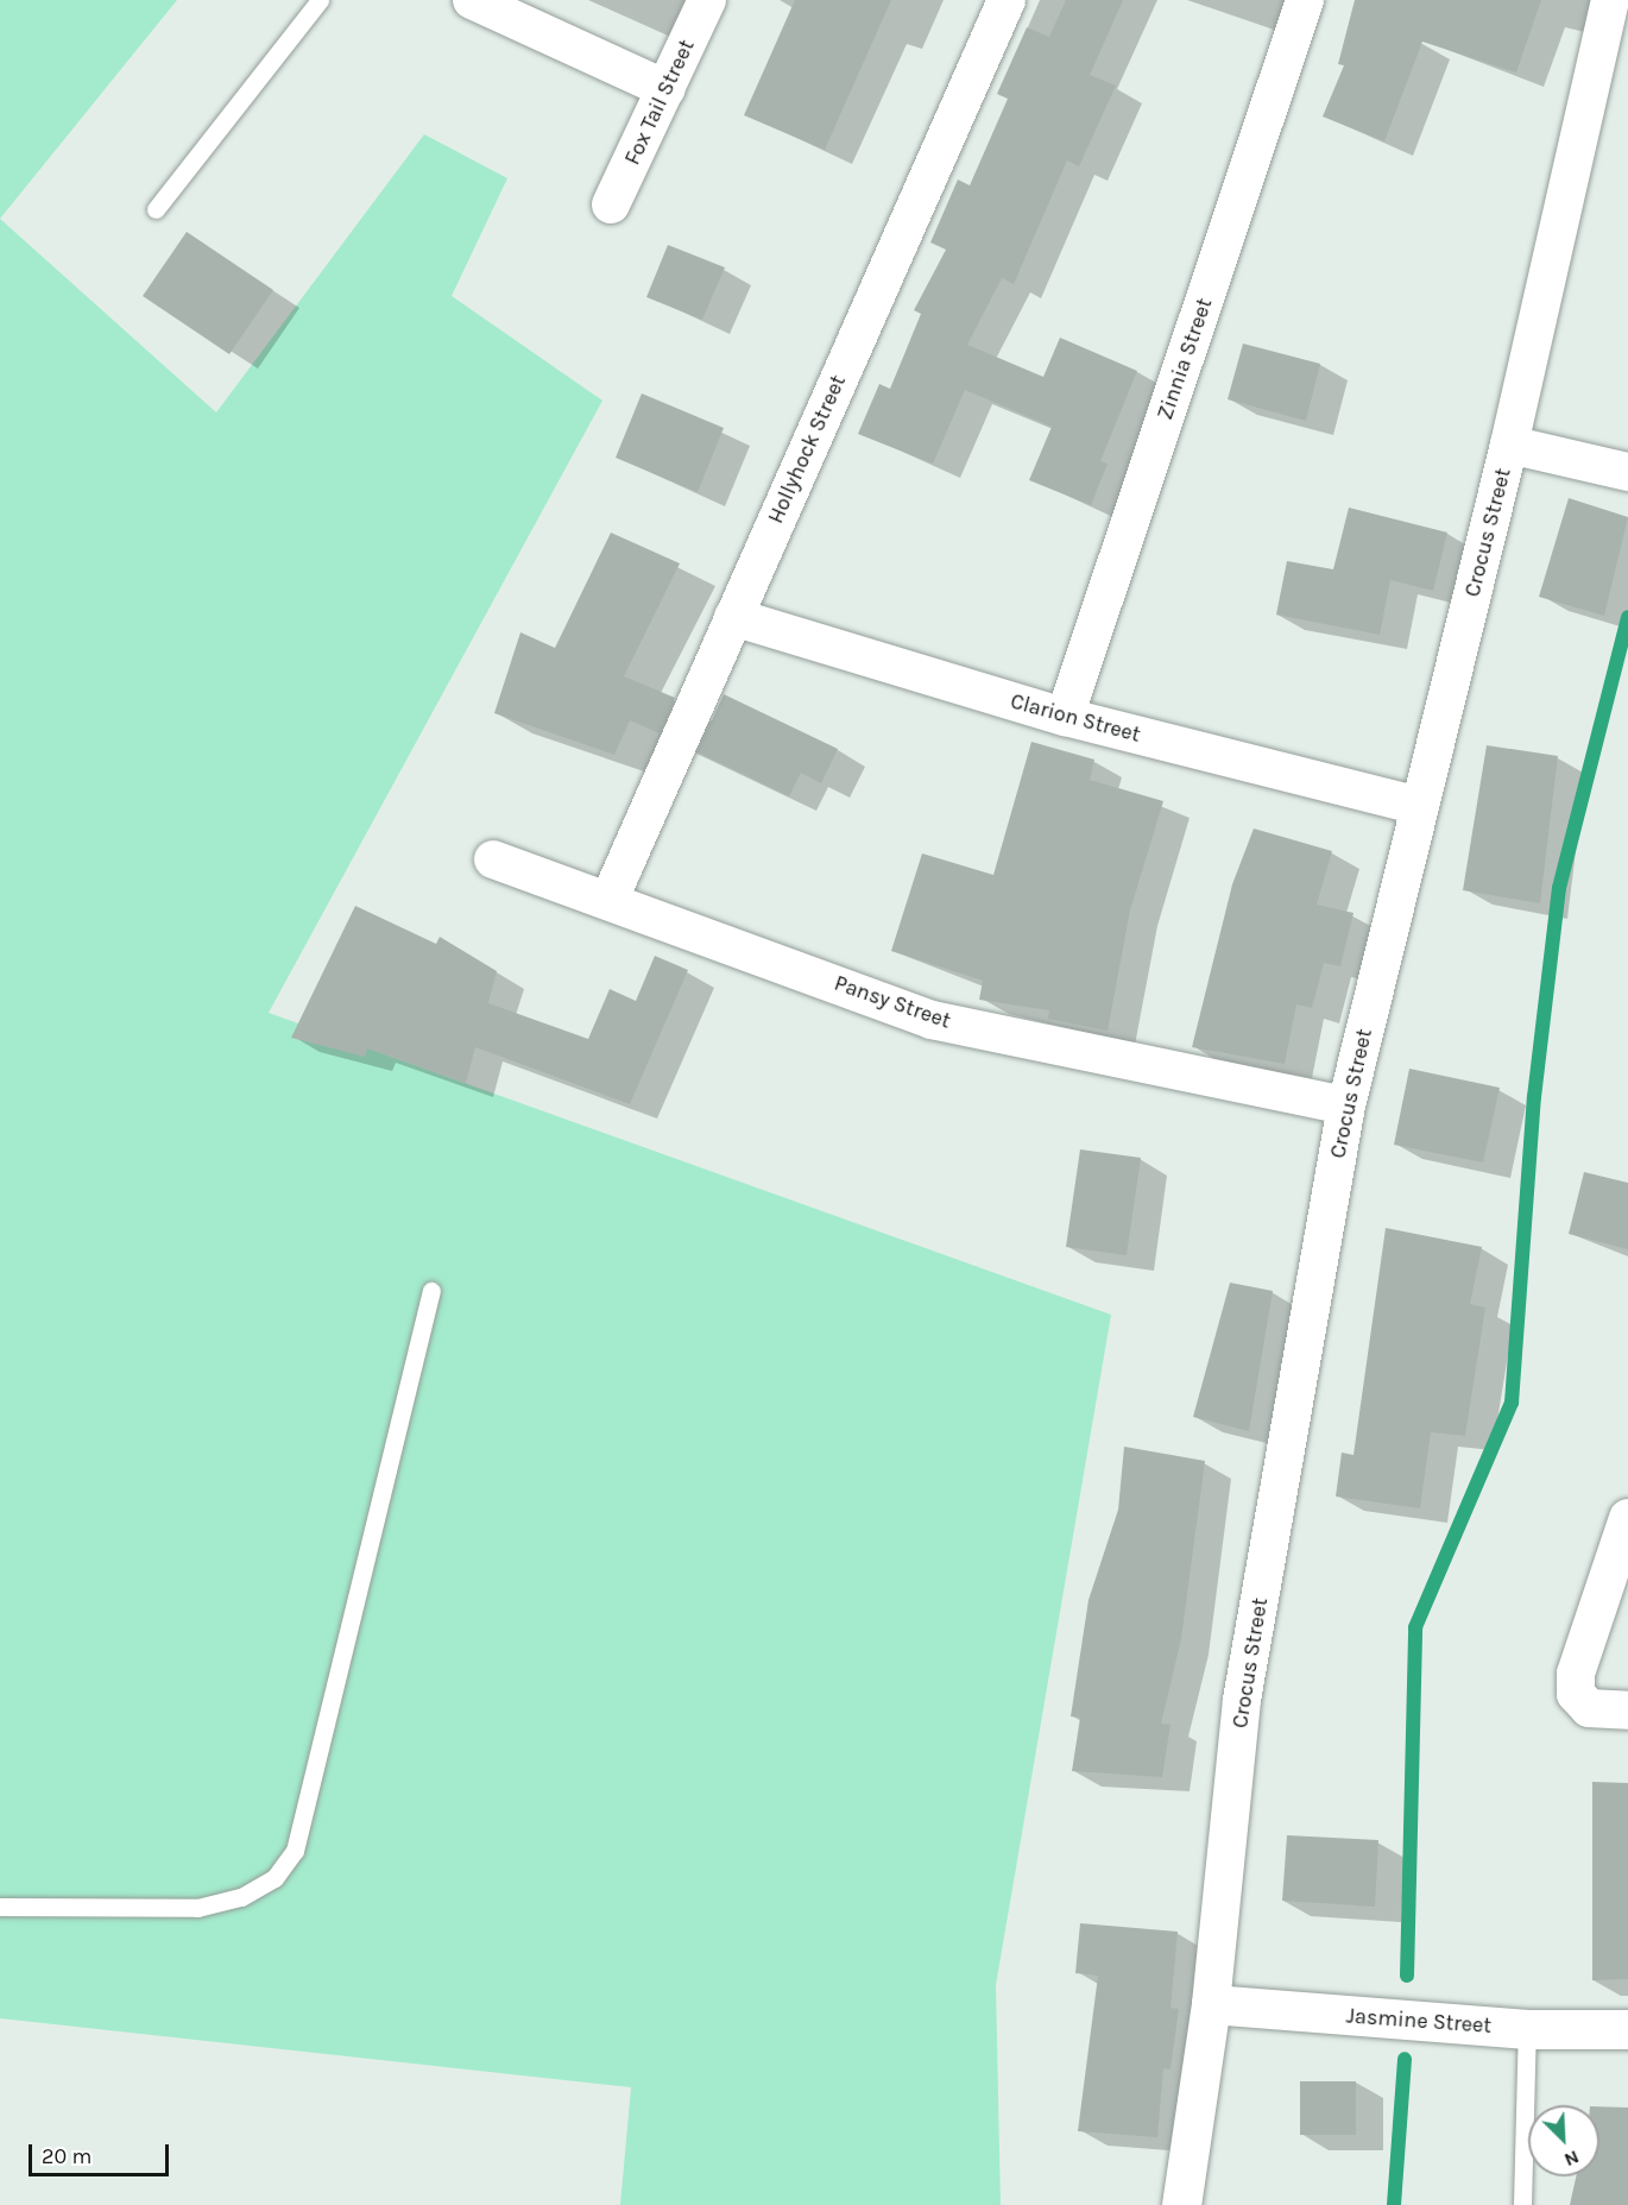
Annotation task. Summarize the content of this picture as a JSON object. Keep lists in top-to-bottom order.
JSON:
{
  "streets": {
    "street": [
      "Fox Tail Street",
      "Zinnia Street",
      "Hollyhock Street",
      "Crocus Street",
      "Clarion Street",
      "Pansy Street",
      "Jasmine Street"
    ]
  },
  "crossings": [
    ["Zinnia Street", "Clarion Street"],
    ["Hollyhock Street", "Clarion Street"],
    ["Hollyhock Street", "Pansy Street"],
    ["Crocus Street", "Clarion Street"],
    ["Crocus Street", "Pansy Street"],
    ["Crocus Street", "Jasmine Street"]
  ],
  "scale_bar": "20 m",
  "north": "bottom right"
}
